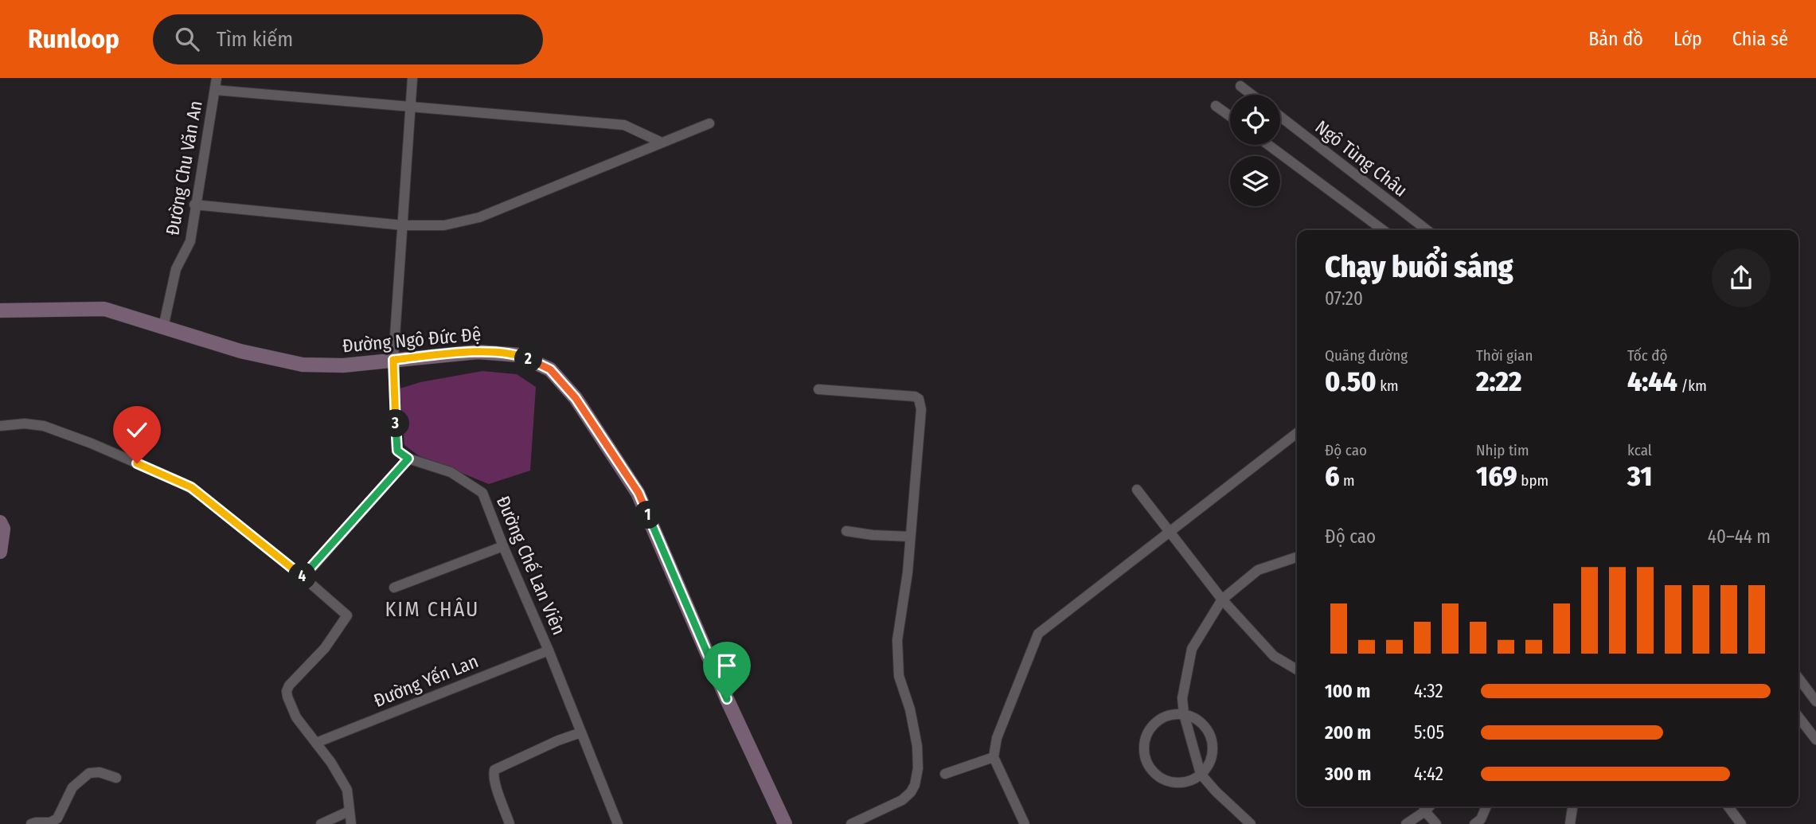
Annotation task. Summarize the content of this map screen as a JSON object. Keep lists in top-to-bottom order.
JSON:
{
  "streets": {
    "main road": ["Đường Ngô Đức Đệ"],
    "street": [
      "Ngô Tùng Châu",
      "Đường Chu Văn An",
      "Đường Chế Lan Viên",
      "Đường Yến Lan"
    ]
  },
  "crossings": [
    ["Đường Chu Văn An", "Đường Ngô Đức Đệ"],
    ["Đường Chế Lan Viên", "Đường Yến Lan"]
  ],
  "districts": ["KIM CHÂU"],
  "page": {
    "header": "Runloop",
    "search": "Tìm kiếm",
    "nav": ["Bản đồ", "Lớp", "Chia sẻ"],
    "heading": ["Chạy buổi sáng", "07:20"],
    "stats": [
      ["Quãng đường", "0.50 km"],
      ["Thời gian", "2:22"],
      ["Tốc độ", "4:44 /km"],
      ["Độ cao", "6 m"],
      ["Nhịp tim", "169 bpm"],
      ["kcal", "31"]
    ],
    "pins": [
      "2",
      "3",
      "1",
      "4"
    ],
    "chart": ["Độ cao", "40–44 m"],
    "list": [
      {
        "name": "100 m",
        "note": "4:32"
      },
      {
        "name": "200 m",
        "note": "5:05"
      },
      {
        "name": "300 m",
        "note": "4:42"
      }
    ]
  }
}
